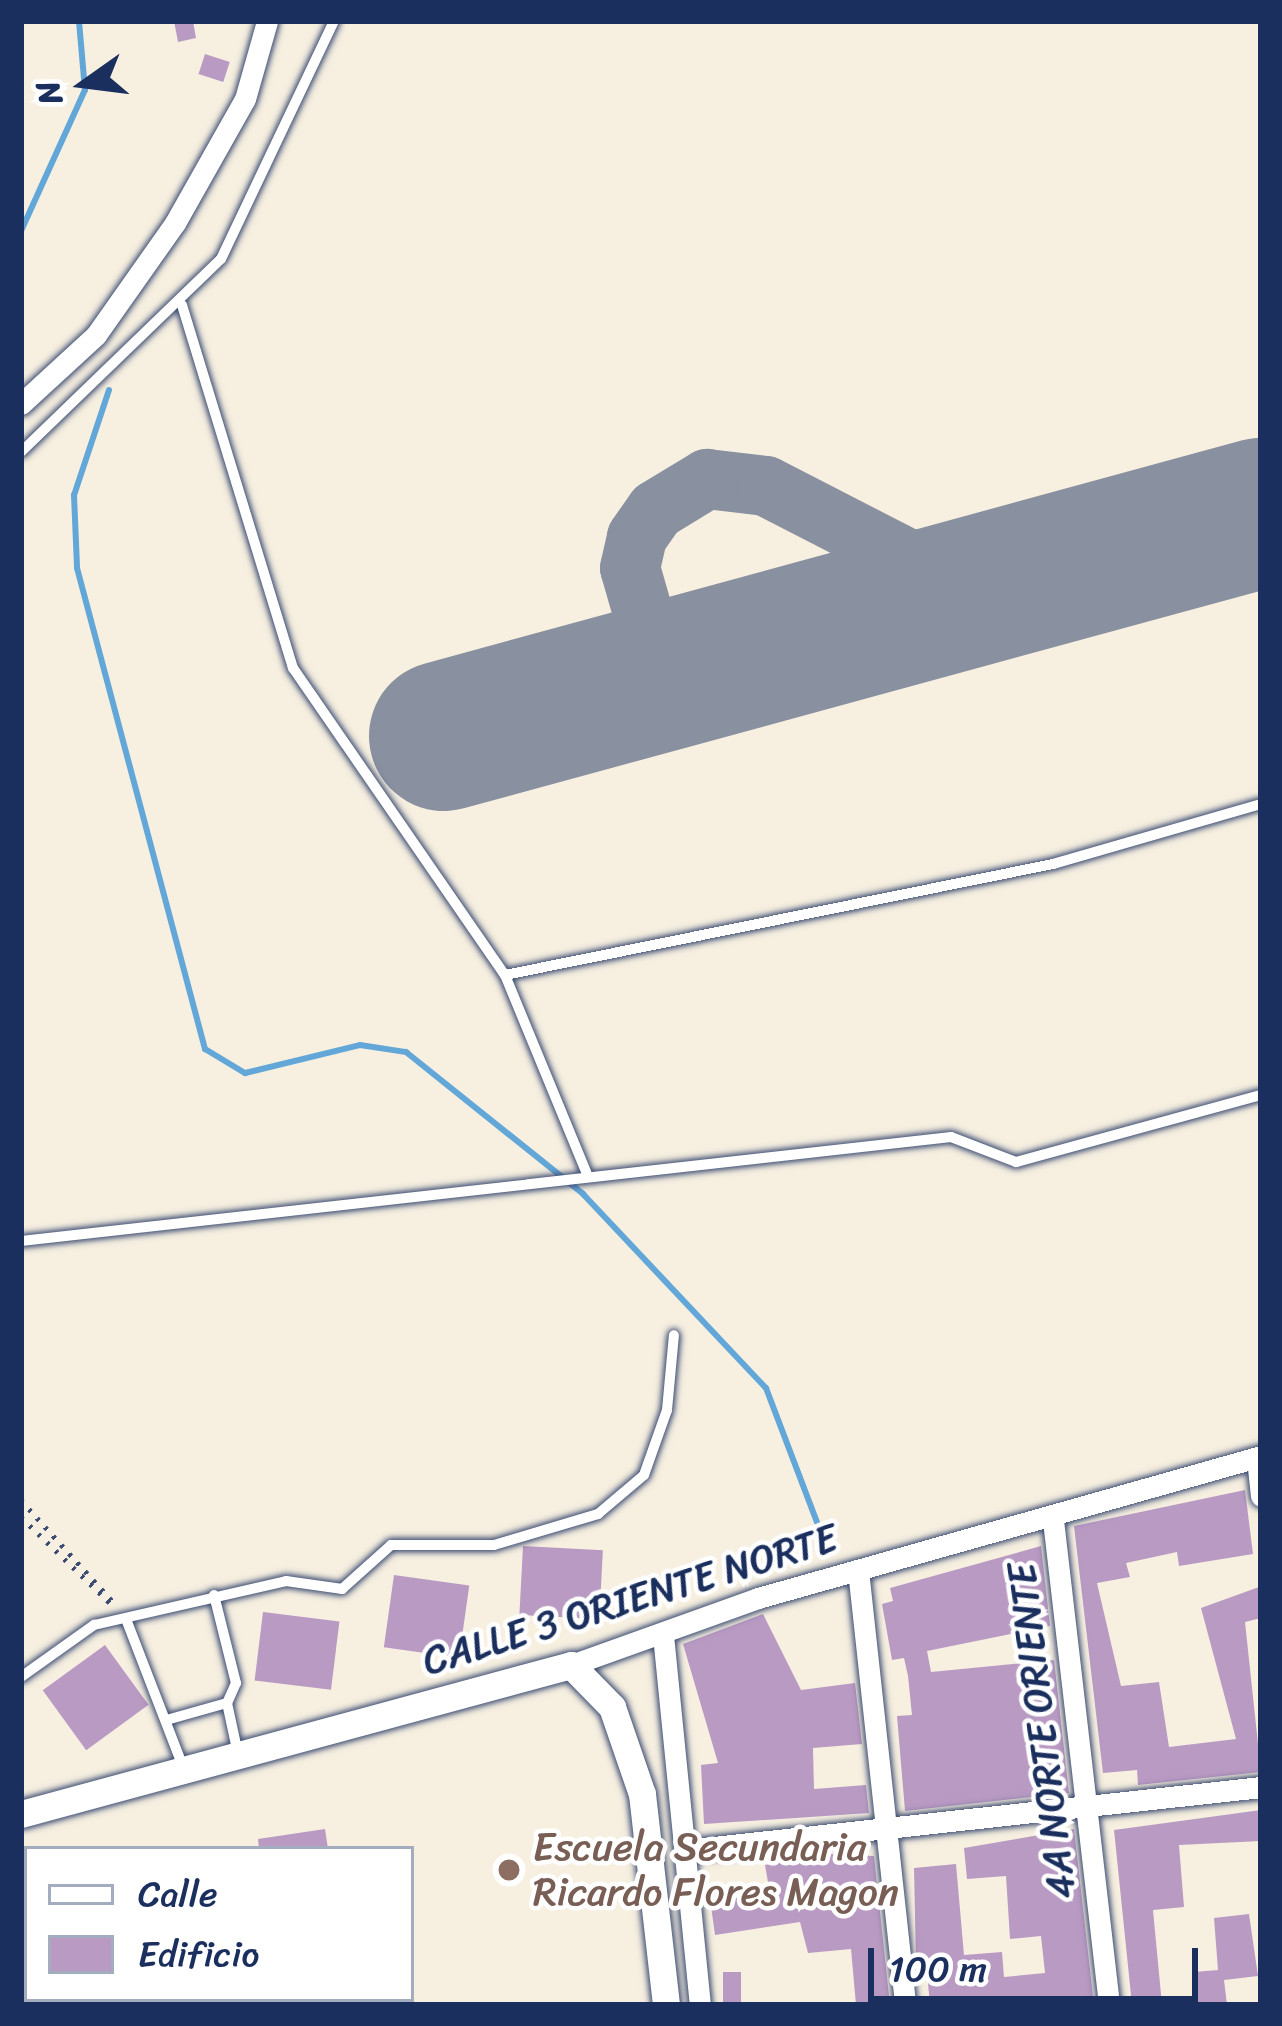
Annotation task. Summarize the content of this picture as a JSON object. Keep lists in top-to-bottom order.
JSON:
{
  "streets": {
    "street": ["CALLE 3 ORIENTE NORTE", "4A NORTE ORIENTE"]
  },
  "crossings": [
    ["CALLE 3 ORIENTE NORTE", "4A NORTE ORIENTE"]
  ],
  "places": ["Escuela Secundaria Ricardo Flores Magon"],
  "legend": ["Calle", "Edificio"],
  "scale_bar": "100 m",
  "north": "left"
}
